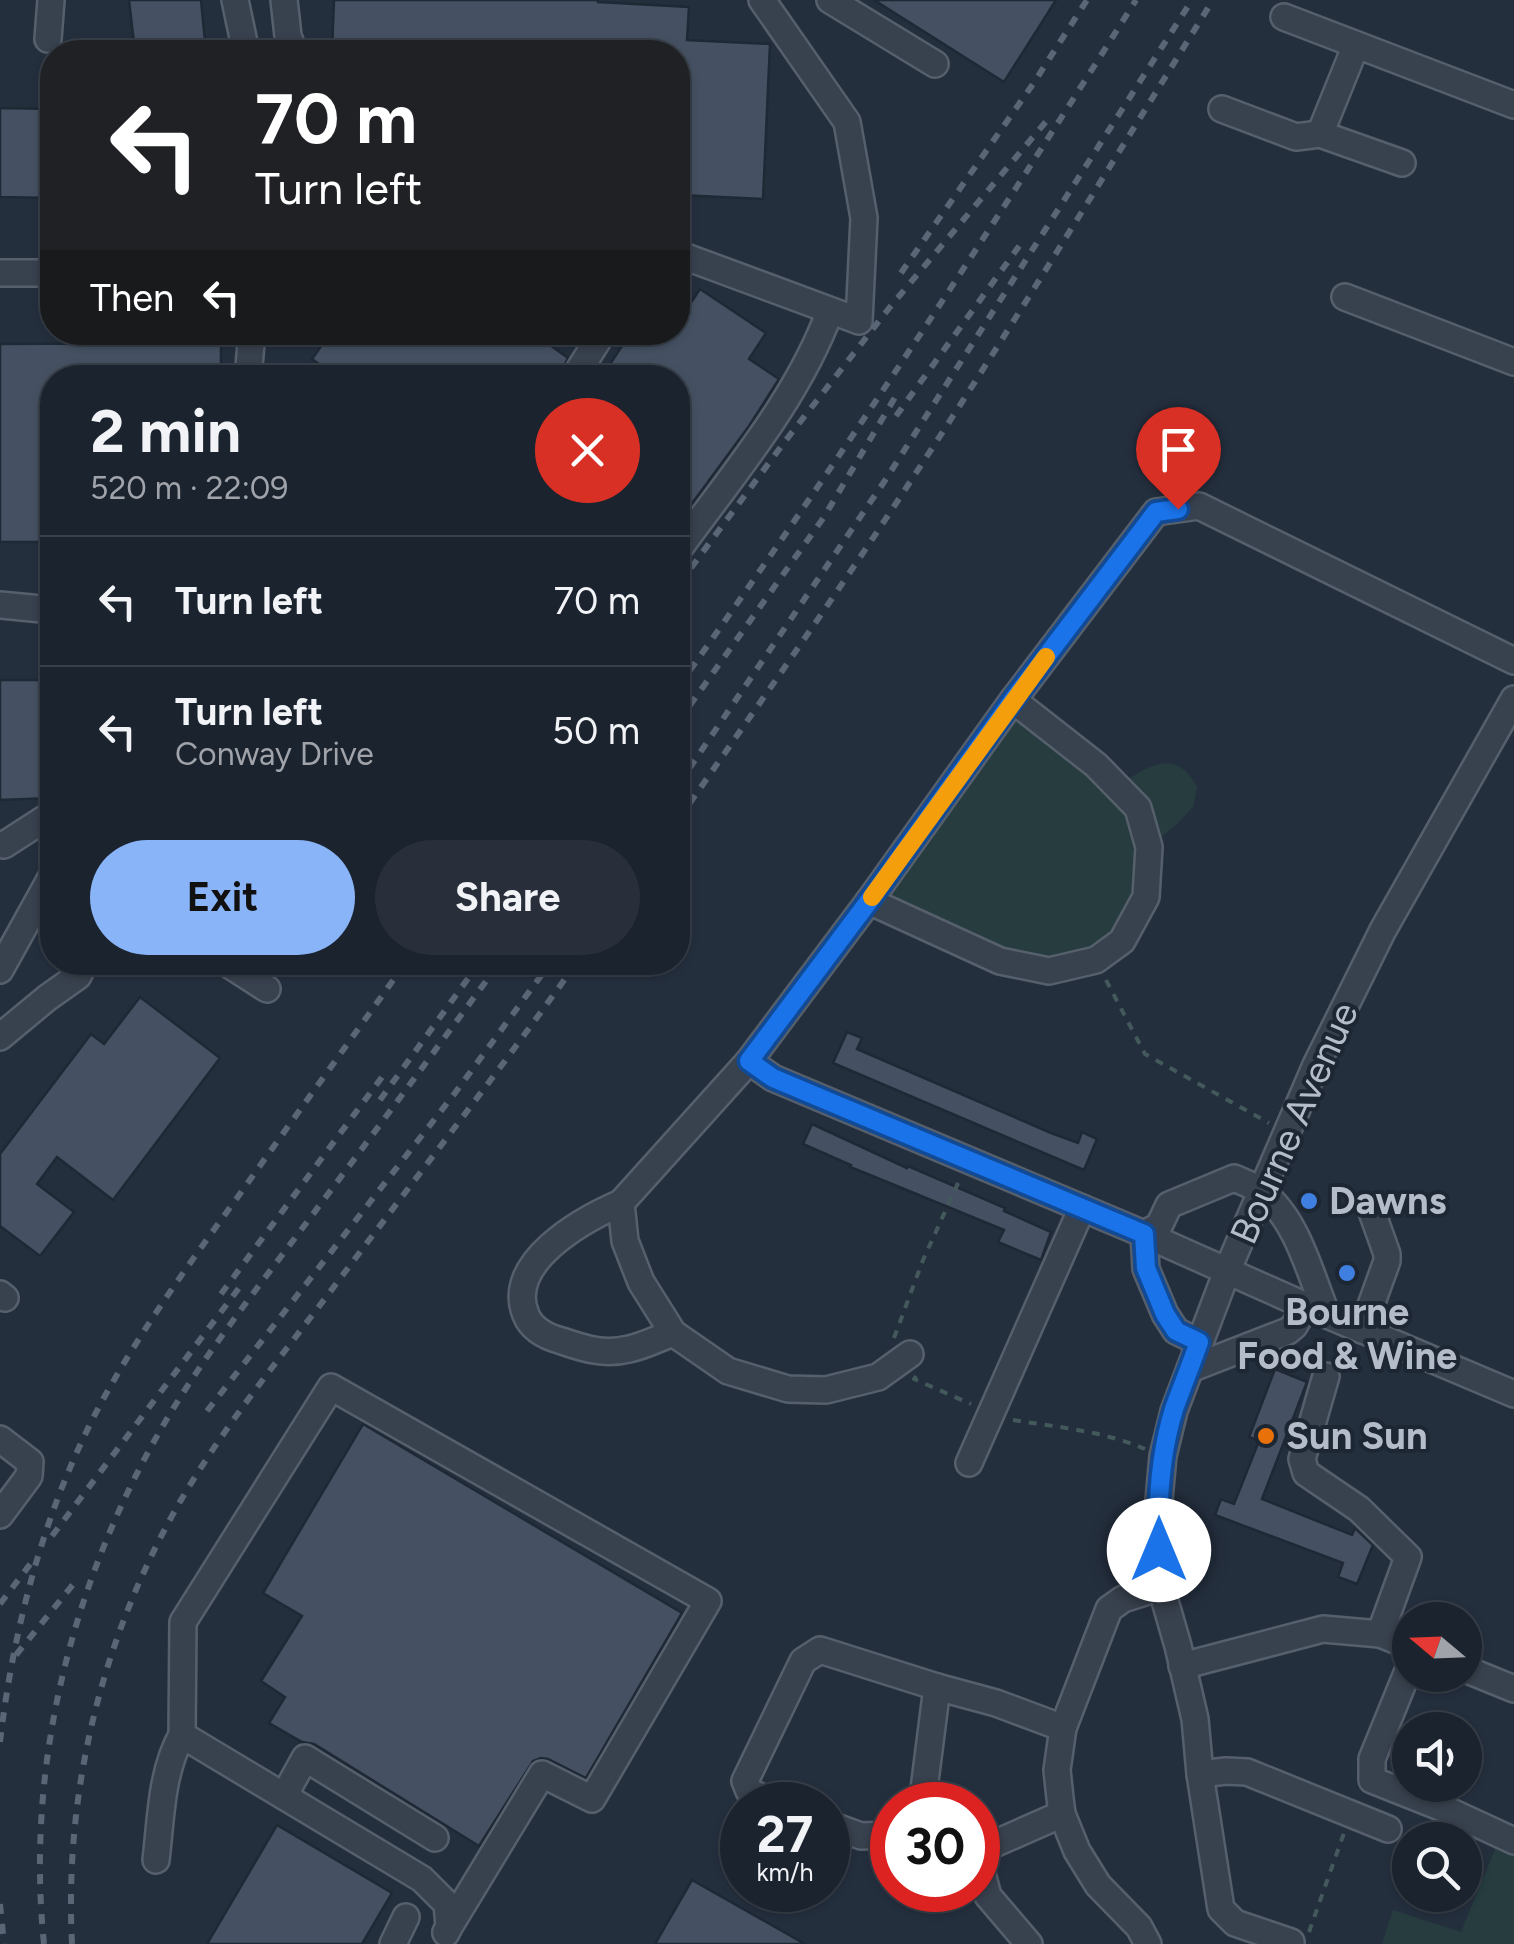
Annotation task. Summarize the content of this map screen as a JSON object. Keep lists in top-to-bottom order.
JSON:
{
  "streets": {
    "street": ["Bourne Avenue"]
  },
  "places": ["Dawns", "Bourne Food & Wine", "Sun Sun"],
  "north": "left",
  "page": {
    "turn": ["70 m", "Turn left"],
    "then": "Then",
    "heading": ["2 min", "520 m · 22:09"],
    "list": [
      {
        "name": "Turn left",
        "value": "70 m"
      },
      {
        "name": "Turn left",
        "note": "Conway Drive",
        "value": "50 m"
      }
    ],
    "buttons": ["Exit", "Share"],
    "speed": "27 km/h",
    "limit": "30"
  }
}
